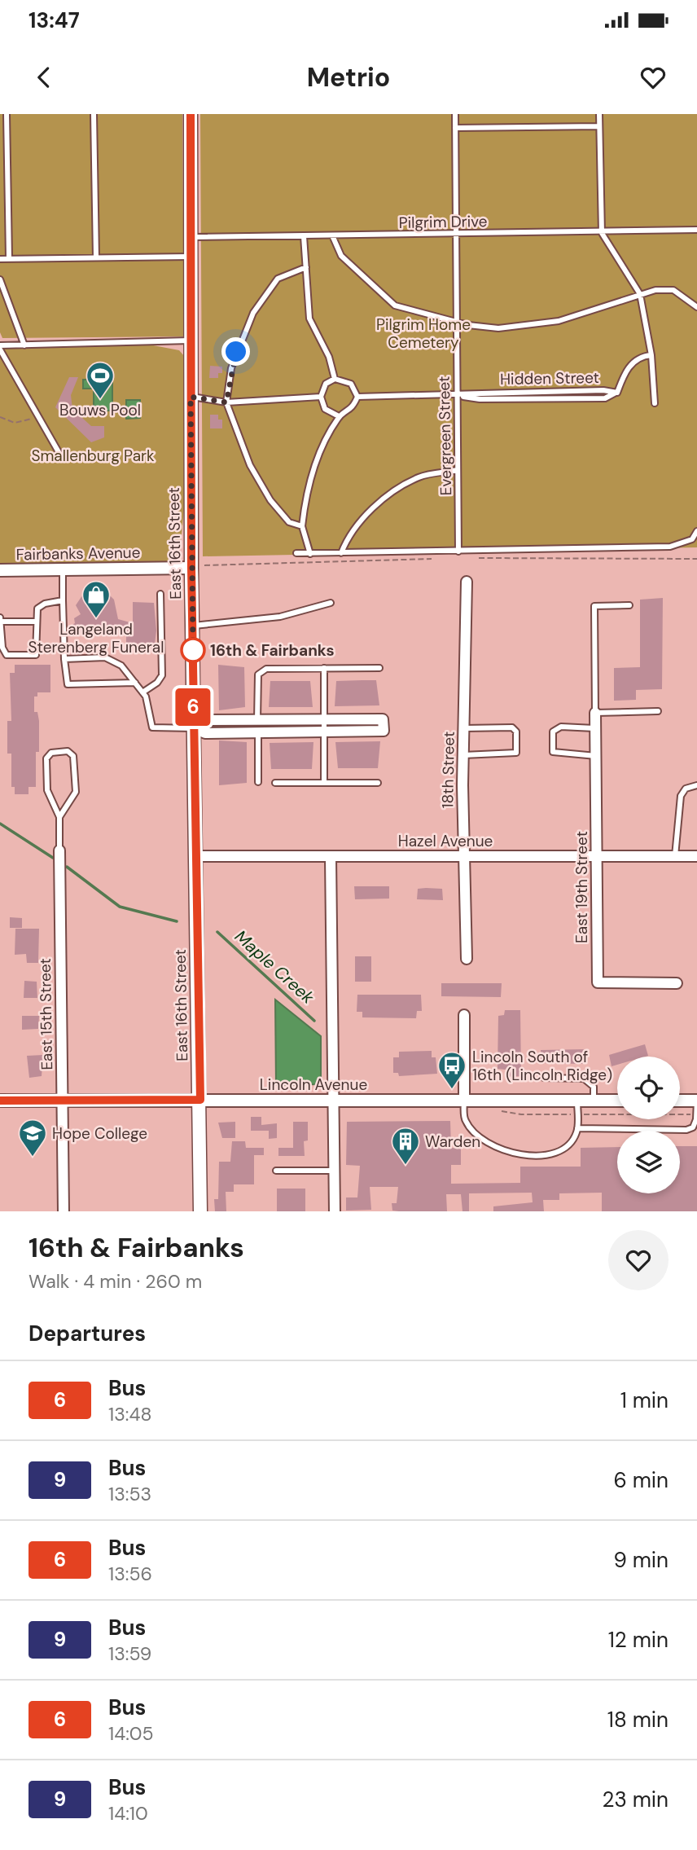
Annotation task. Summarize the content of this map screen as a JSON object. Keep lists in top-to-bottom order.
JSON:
{
  "streets": {
    "main road": ["East 16th Street"],
    "street": [
      "Fairbanks Avenue",
      "18th Street",
      "Hazel Avenue",
      "East 19th Street",
      "East 15th Street",
      "Lincoln Avenue"
    ],
    "lane": ["Pilgrim Drive", "Hidden Street", "Evergreen Street"]
  },
  "crossings": [
    ["Pilgrim Drive", "Evergreen Street"],
    ["Pilgrim Drive", "East 16th Street"],
    ["Hidden Street", "Evergreen Street"],
    ["East 16th Street", "Fairbanks Avenue"],
    ["East 16th Street", "Hazel Avenue"],
    ["East 16th Street", "Lincoln Avenue"],
    ["18th Street", "Hazel Avenue"],
    ["Hazel Avenue", "East 19th Street"],
    ["East 15th Street", "Lincoln Avenue"]
  ],
  "water": ["Maple Creek"],
  "parks": ["Pilgrim Home Cemetery", "Smallenburg Park"],
  "places": {
    "sports": ["Bouws Pool"],
    "shop": ["Langeland Sterenberg Funeral"],
    "other": ["16th & Fairbanks"],
    "bus stop": ["Lincoln South of 16th (Lincoln Ridge)"],
    "school or university": ["Hope College"],
    "building": ["Warden"]
  },
  "lines": ["bus line 6"],
  "page": {
    "status": "13:47",
    "header": "Metrio",
    "on_map": "6",
    "heading": [
      ["16th & Fairbanks", "Walk · 4 min · 260 m"],
      "Departures"
    ],
    "list": [
      {
        "mark": "6",
        "name": "Bus",
        "note": "13:48",
        "value": "1 min"
      },
      {
        "mark": "9",
        "name": "Bus",
        "note": "13:53",
        "value": "6 min"
      },
      {
        "mark": "6",
        "name": "Bus",
        "note": "13:56",
        "value": "9 min"
      },
      {
        "mark": "9",
        "name": "Bus",
        "note": "13:59",
        "value": "12 min"
      },
      {
        "mark": "6",
        "name": "Bus",
        "note": "14:05",
        "value": "18 min"
      },
      {
        "mark": "9",
        "name": "Bus",
        "note": "14:10",
        "value": "23 min"
      }
    ]
  }
}
